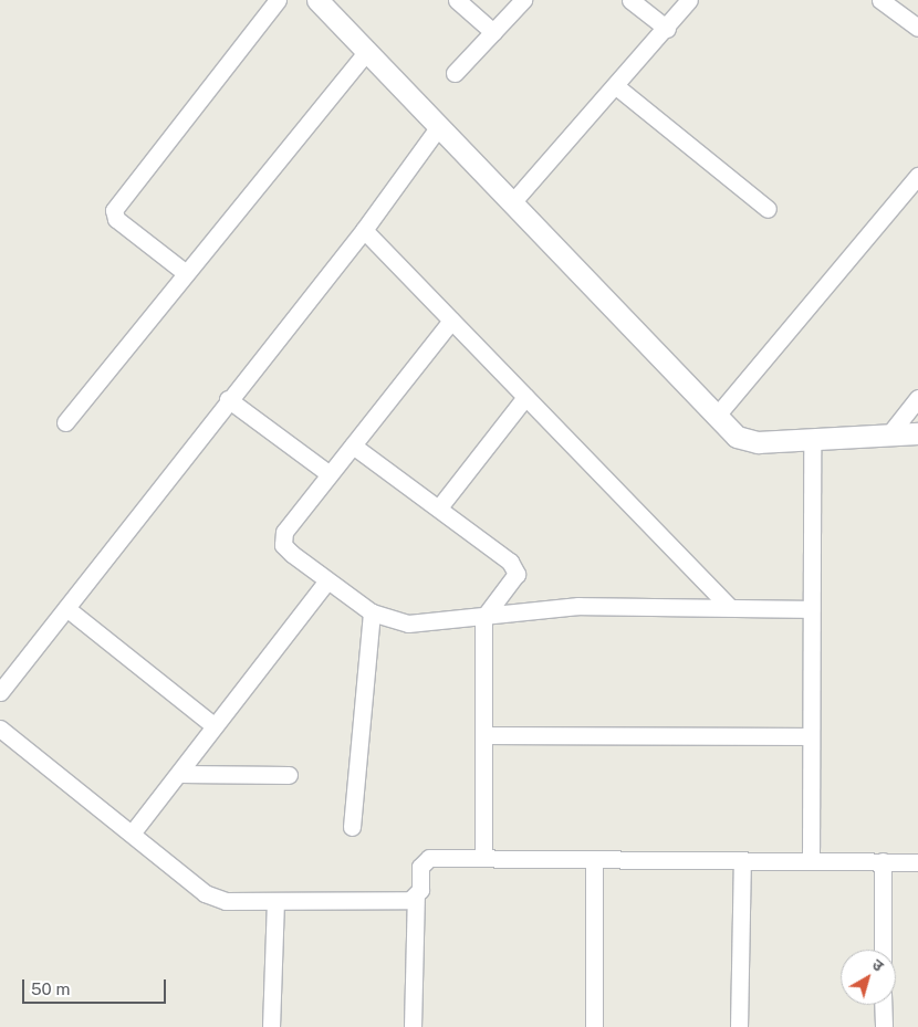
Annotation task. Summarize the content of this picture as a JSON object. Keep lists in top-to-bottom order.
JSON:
{
  "scale_bar": "50 m",
  "north": "top right"
}
